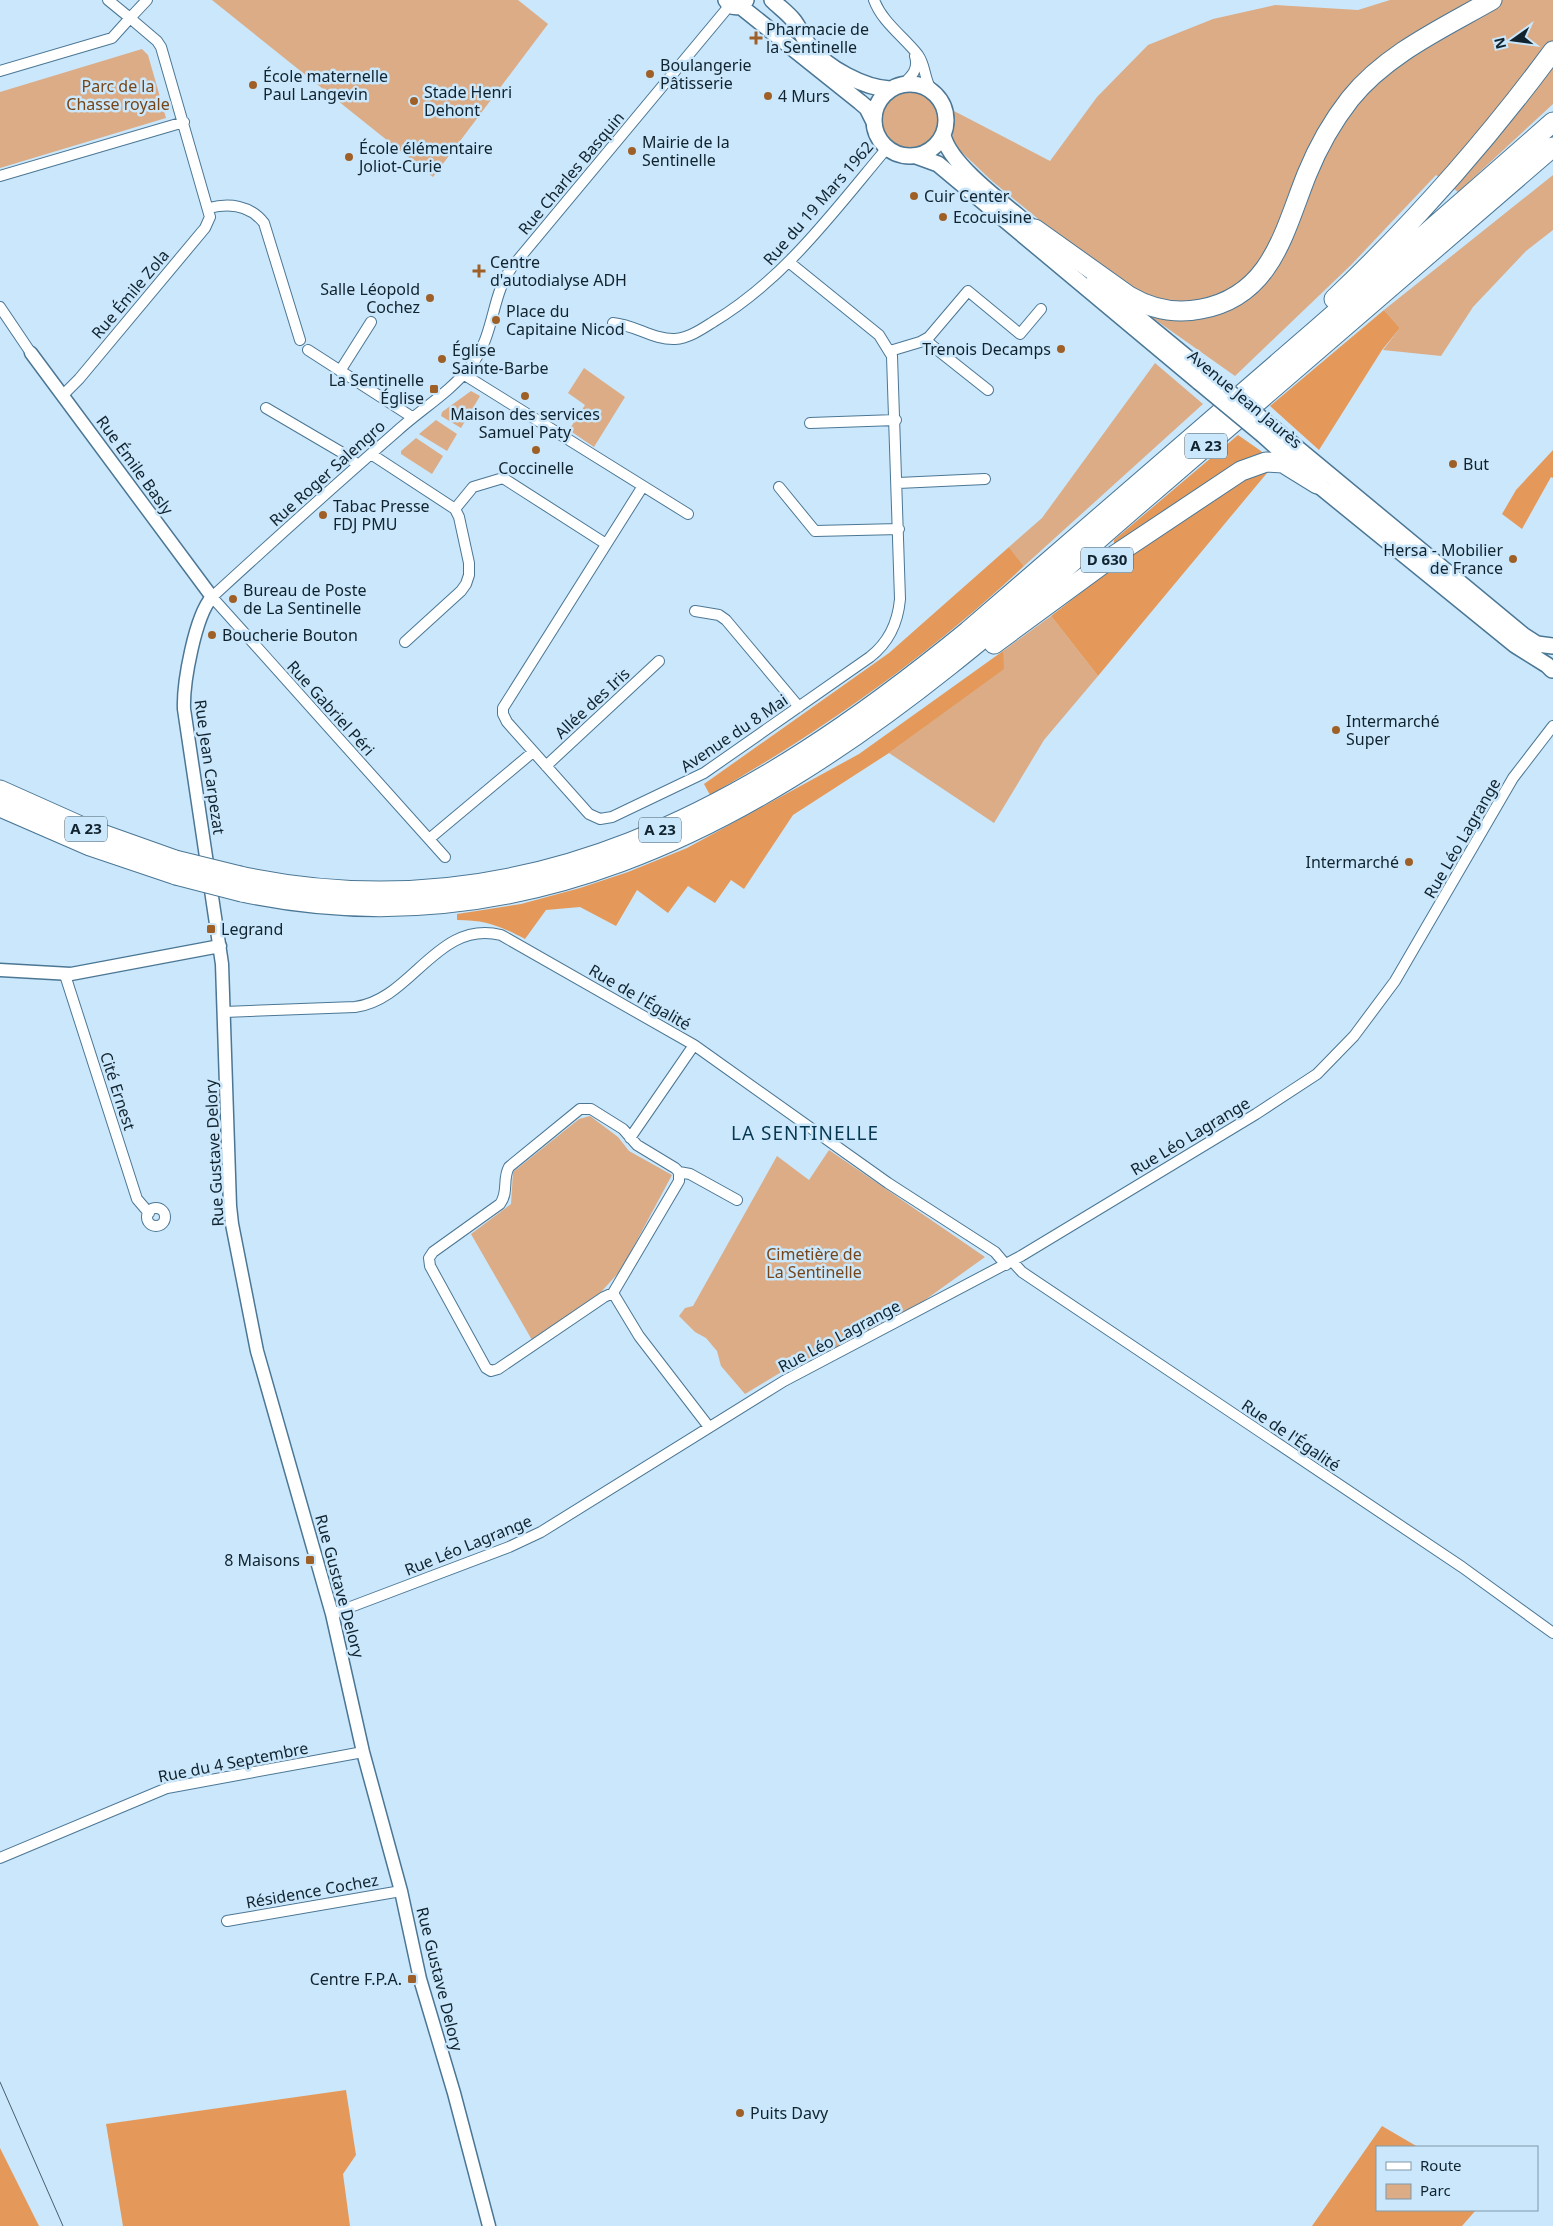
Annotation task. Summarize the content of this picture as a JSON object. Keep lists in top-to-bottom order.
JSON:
{
  "streets": {
    "highway": ["A 23", "D 630"],
    "main road": ["Avenue Jean Jaurès"],
    "street": [
      "Rue Charles Basquin",
      "Rue du 19 Mars 1962",
      "Rue Émile Zola",
      "Rue Émile Basly",
      "Rue Roger Salengro",
      "Allée des Iris",
      "Rue Gabriel Péri",
      "Avenue du 8 Mai",
      "Rue Jean Carpezat",
      "Rue Léo Lagrange",
      "Rue de l'Égalité",
      "Cité Ernest",
      "Rue Gustave Delory",
      "Rue du 4 Septembre",
      "Résidence Cochez"
    ]
  },
  "crossings": [
    ["Rue Charles Basquin", "Rue Roger Salengro"],
    ["Rue du 19 Mars 1962", "Avenue Jean Jaurès"],
    ["Rue du 19 Mars 1962", "Avenue du 8 Mai"],
    ["Rue Émile Zola", "Rue Émile Basly"],
    ["Avenue Jean Jaurès", "D 630"],
    ["A 23", "D 630"],
    ["Rue Émile Basly", "Rue Roger Salengro"],
    ["Rue Émile Basly", "Rue Gabriel Péri"],
    ["Rue Émile Basly", "Rue Jean Carpezat"],
    ["Rue Roger Salengro", "Rue Gabriel Péri"],
    ["Rue Roger Salengro", "Rue Jean Carpezat"],
    ["Allée des Iris", "Avenue du 8 Mai"],
    ["Rue Gabriel Péri", "Rue Jean Carpezat"],
    ["Rue Jean Carpezat", "Rue Gustave Delory"],
    ["Rue Léo Lagrange", "Rue de l'Égalité"],
    ["Rue Léo Lagrange", "Rue Gustave Delory"],
    ["Rue de l'Égalité", "Rue Gustave Delory"],
    ["Rue Gustave Delory", "Rue du 4 Septembre"],
    ["Rue Gustave Delory", "Résidence Cochez"]
  ],
  "districts": ["LA SENTINELLE"],
  "parks": ["Parc de la Chasse royale", "Cimetière de La Sentinelle"],
  "places": {
    "health": ["Pharmacie de la Sentinelle", "Centre d'autodialyse ADH"],
    "other": [
      "Boulangerie Pâtisserie",
      "École maternelle Paul Langevin",
      "4 Murs",
      "Stade Henri Dehont",
      "Mairie de la Sentinelle",
      "École élémentaire Joliot-Curie",
      "Cuir Center",
      "Ecocuisine",
      "Salle Léopold Cochez",
      "Place du Capitaine Nicod",
      "Trenois Decamps",
      "Église Sainte-Barbe",
      "Maison des services Samuel Paty",
      "Coccinelle",
      "But",
      "Tabac Presse FDJ PMU",
      "Hersa - Mobilier de France",
      "Bureau de Poste de La Sentinelle",
      "Boucherie Bouton",
      "Intermarché Super",
      "Intermarché",
      "Puits Davy"
    ],
    "transit": [
      "La Sentinelle Église",
      "Legrand",
      "8 Maisons",
      "Centre F.P.A."
    ]
  },
  "legend": ["Route", "Parc"],
  "north": "left"
}
